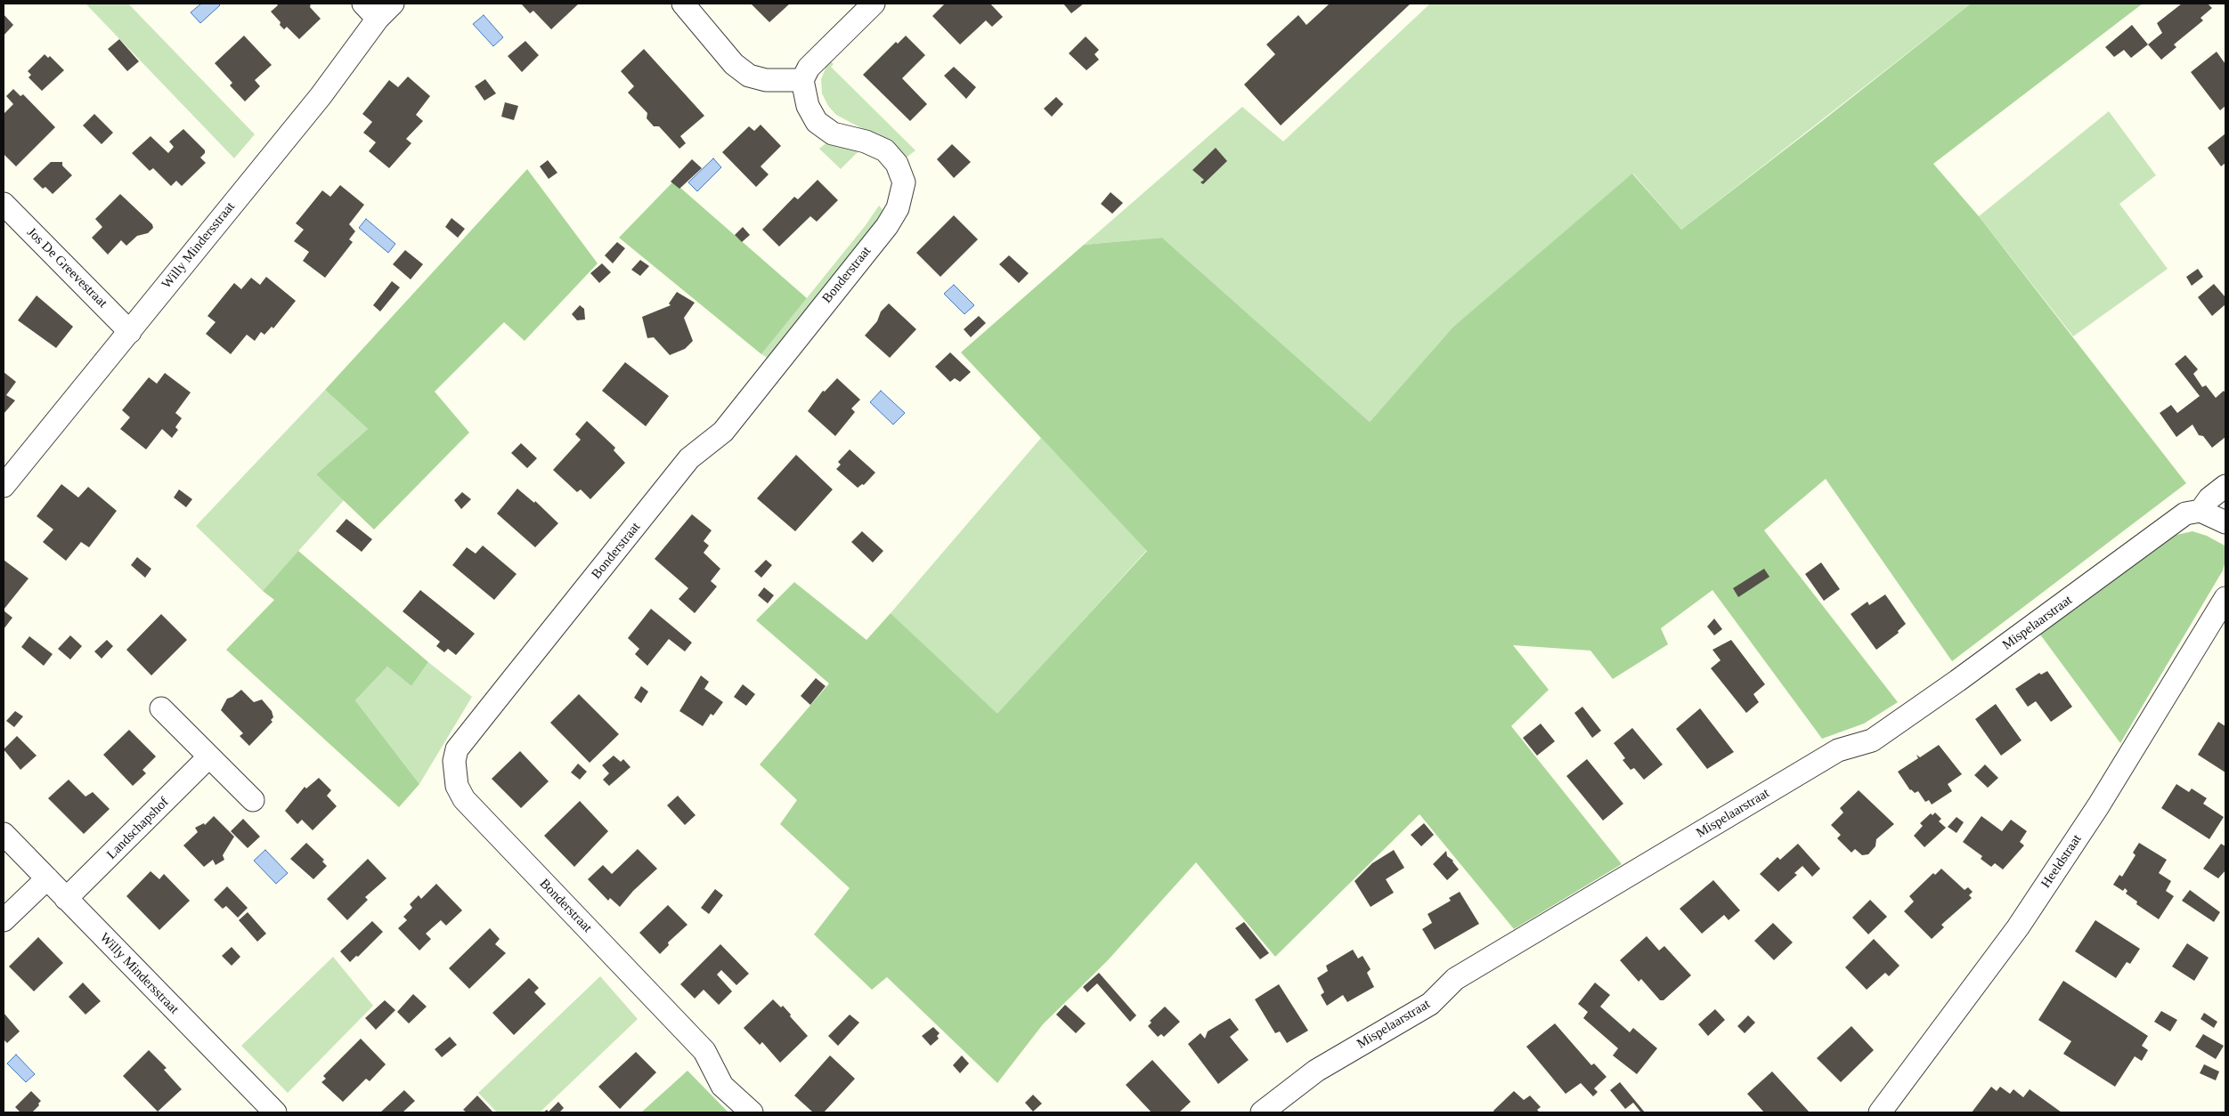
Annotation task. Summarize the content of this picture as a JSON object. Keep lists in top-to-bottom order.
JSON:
{
  "streets": {
    "street": [
      "Willy Mindersstraat",
      "Jos De Greevestraat",
      "Bonderstraat",
      "Mispelaarstraat",
      "Landschapshof",
      "Heeldstraat"
    ]
  },
  "crossings": [
    ["Willy Mindersstraat", "Jos De Greevestraat"],
    ["Willy Mindersstraat", "Landschapshof"]
  ]
}
